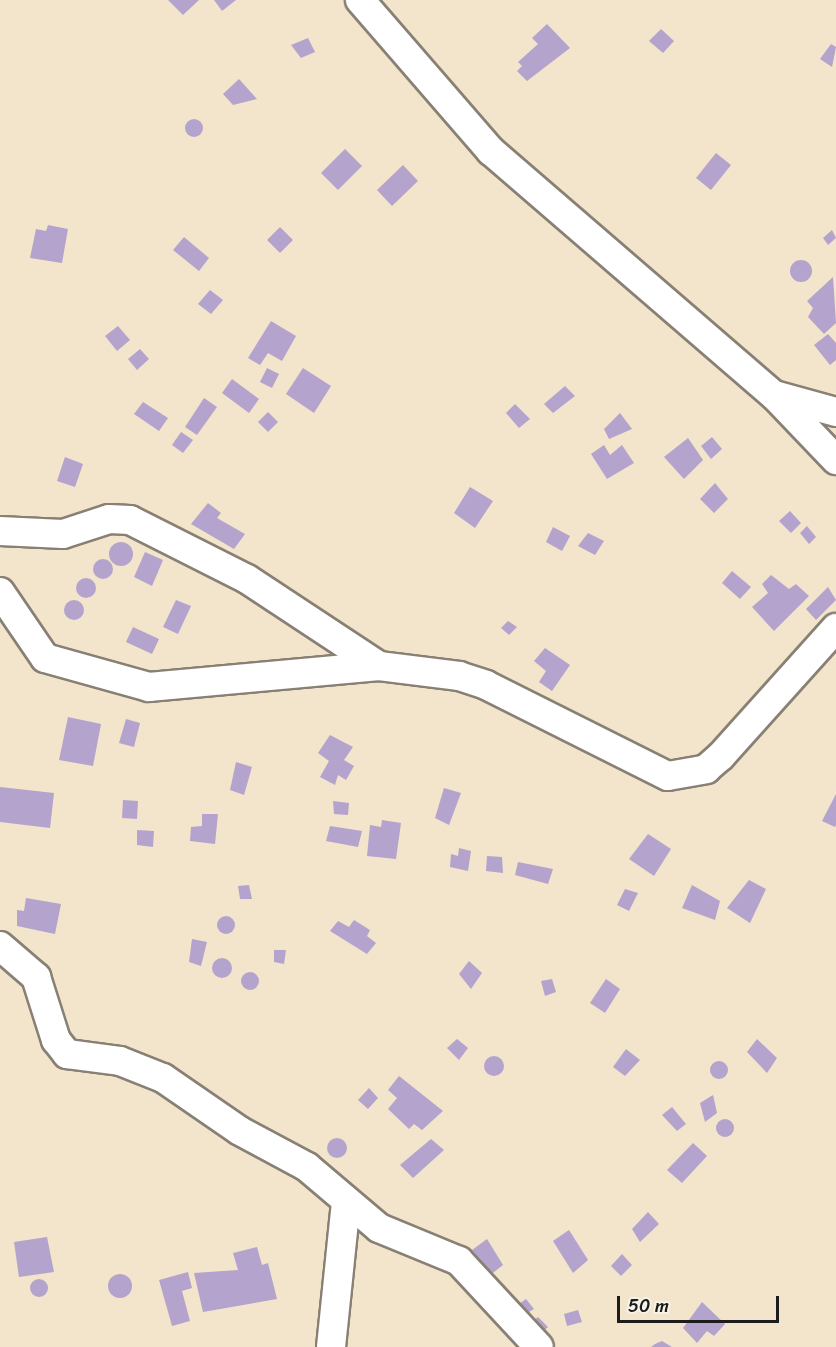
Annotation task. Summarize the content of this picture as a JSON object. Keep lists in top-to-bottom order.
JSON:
{
  "scale_bar": "50 m"
}
